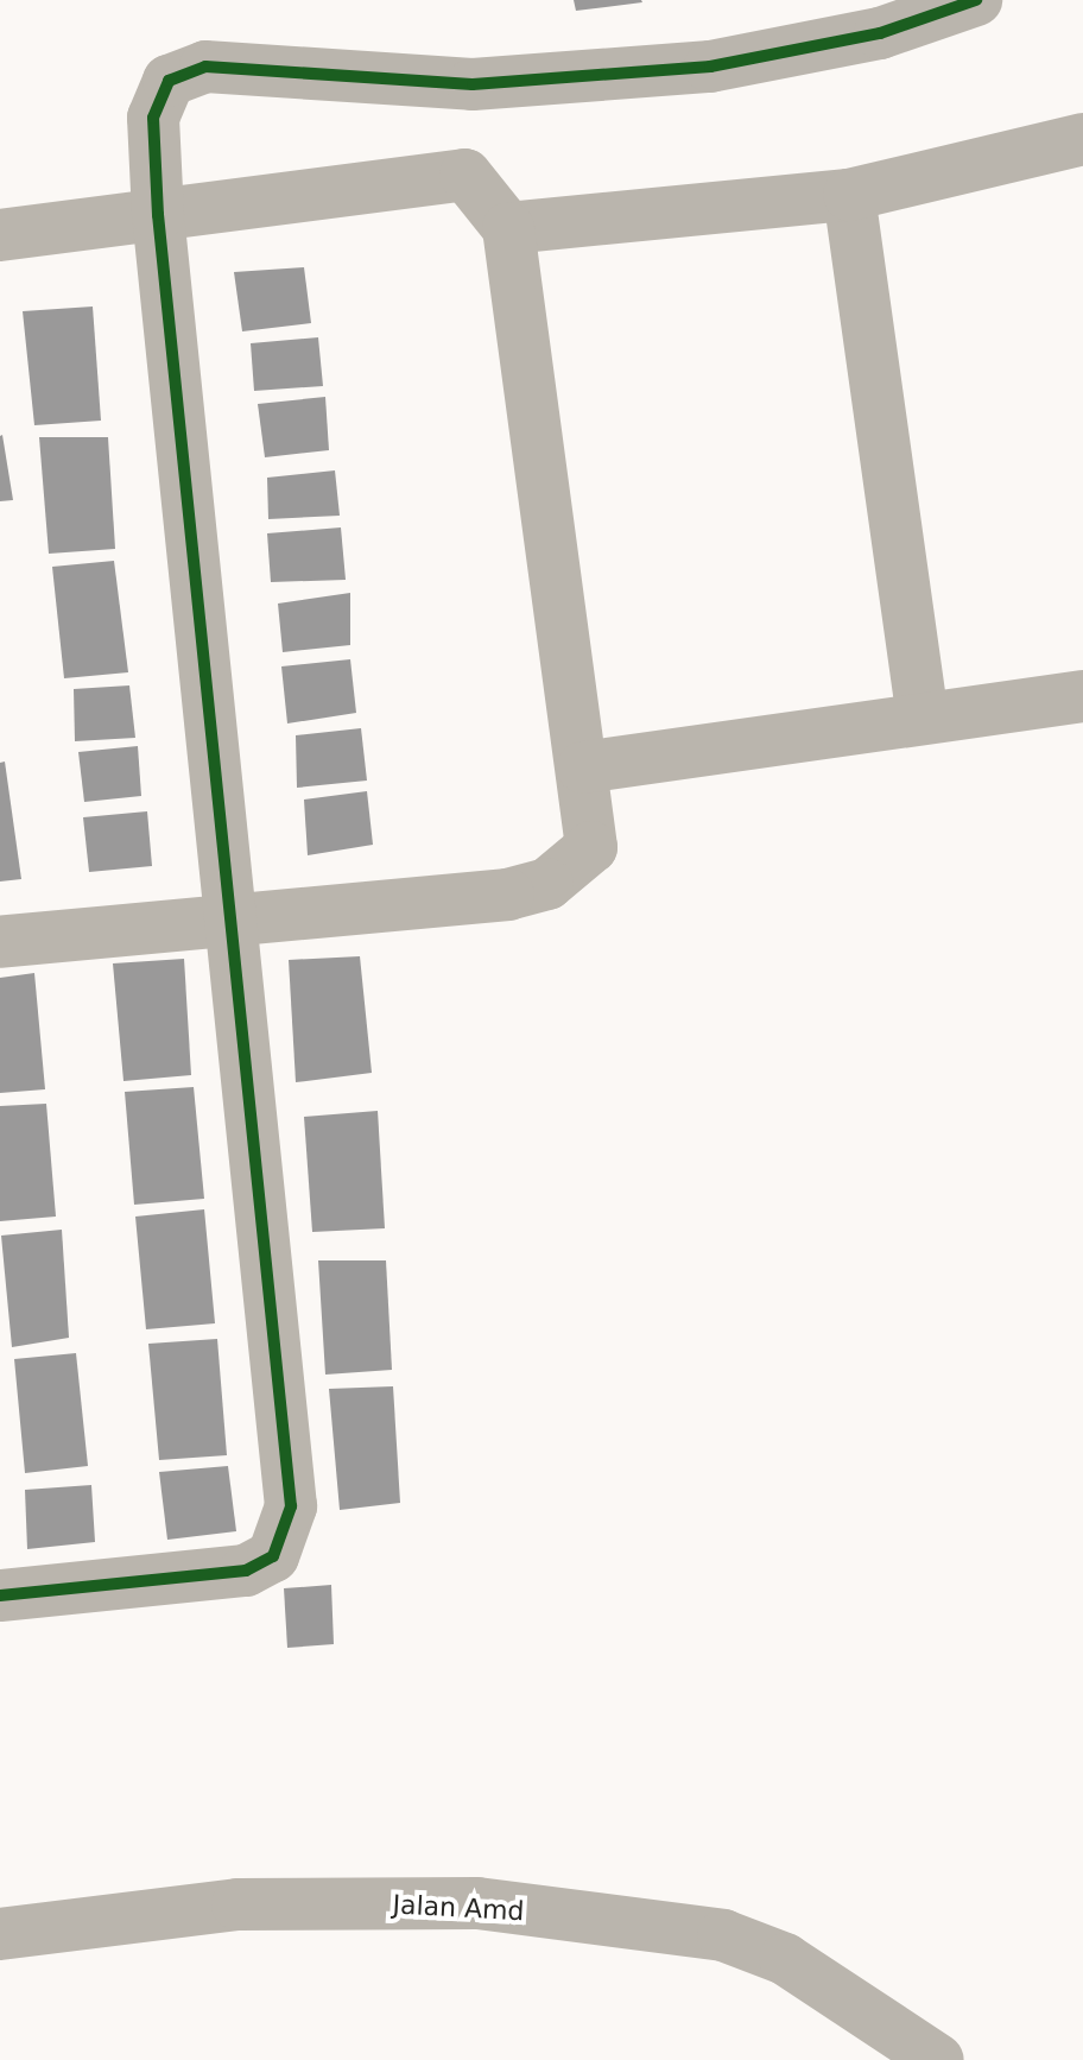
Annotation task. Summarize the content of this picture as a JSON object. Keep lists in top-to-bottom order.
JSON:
{
  "streets": {
    "street": ["Jalan Amd"]
  }
}
